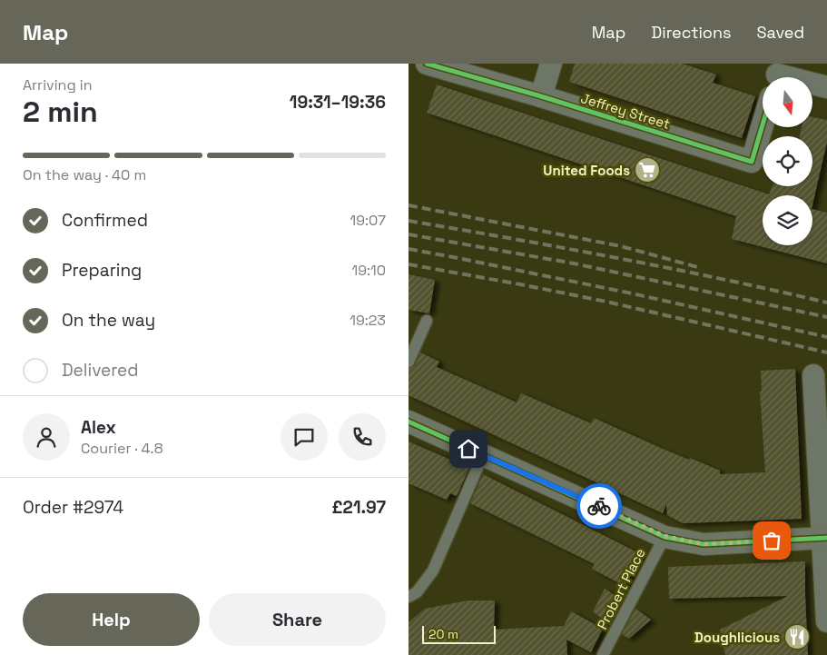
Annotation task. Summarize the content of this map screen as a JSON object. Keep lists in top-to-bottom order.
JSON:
{
  "streets": {
    "street": ["Jeffrey Street"],
    "lane": ["Probert Place"]
  },
  "places": {
    "supermarket": ["United Foods"],
    "restaurant": ["Doughlicious"]
  },
  "scale_bar": "20 m",
  "north": "bottom",
  "page": {
    "header": "Map",
    "nav": ["Map", "Directions", "Saved"],
    "heading": ["2 min", "Arriving in", "19:31–19:36"],
    "panel": [
      "Alex",
      "Courier · 4.8",
      "Order #2974",
      "£21.97"
    ],
    "bar": "On the way · 40 m",
    "list": [
      ["Confirmed", "19:07"],
      ["Preparing", "19:10"],
      ["On the way", "19:23"],
      "Delivered"
    ],
    "buttons": ["Help", "Share"],
    "scale": "20 m"
  }
}
